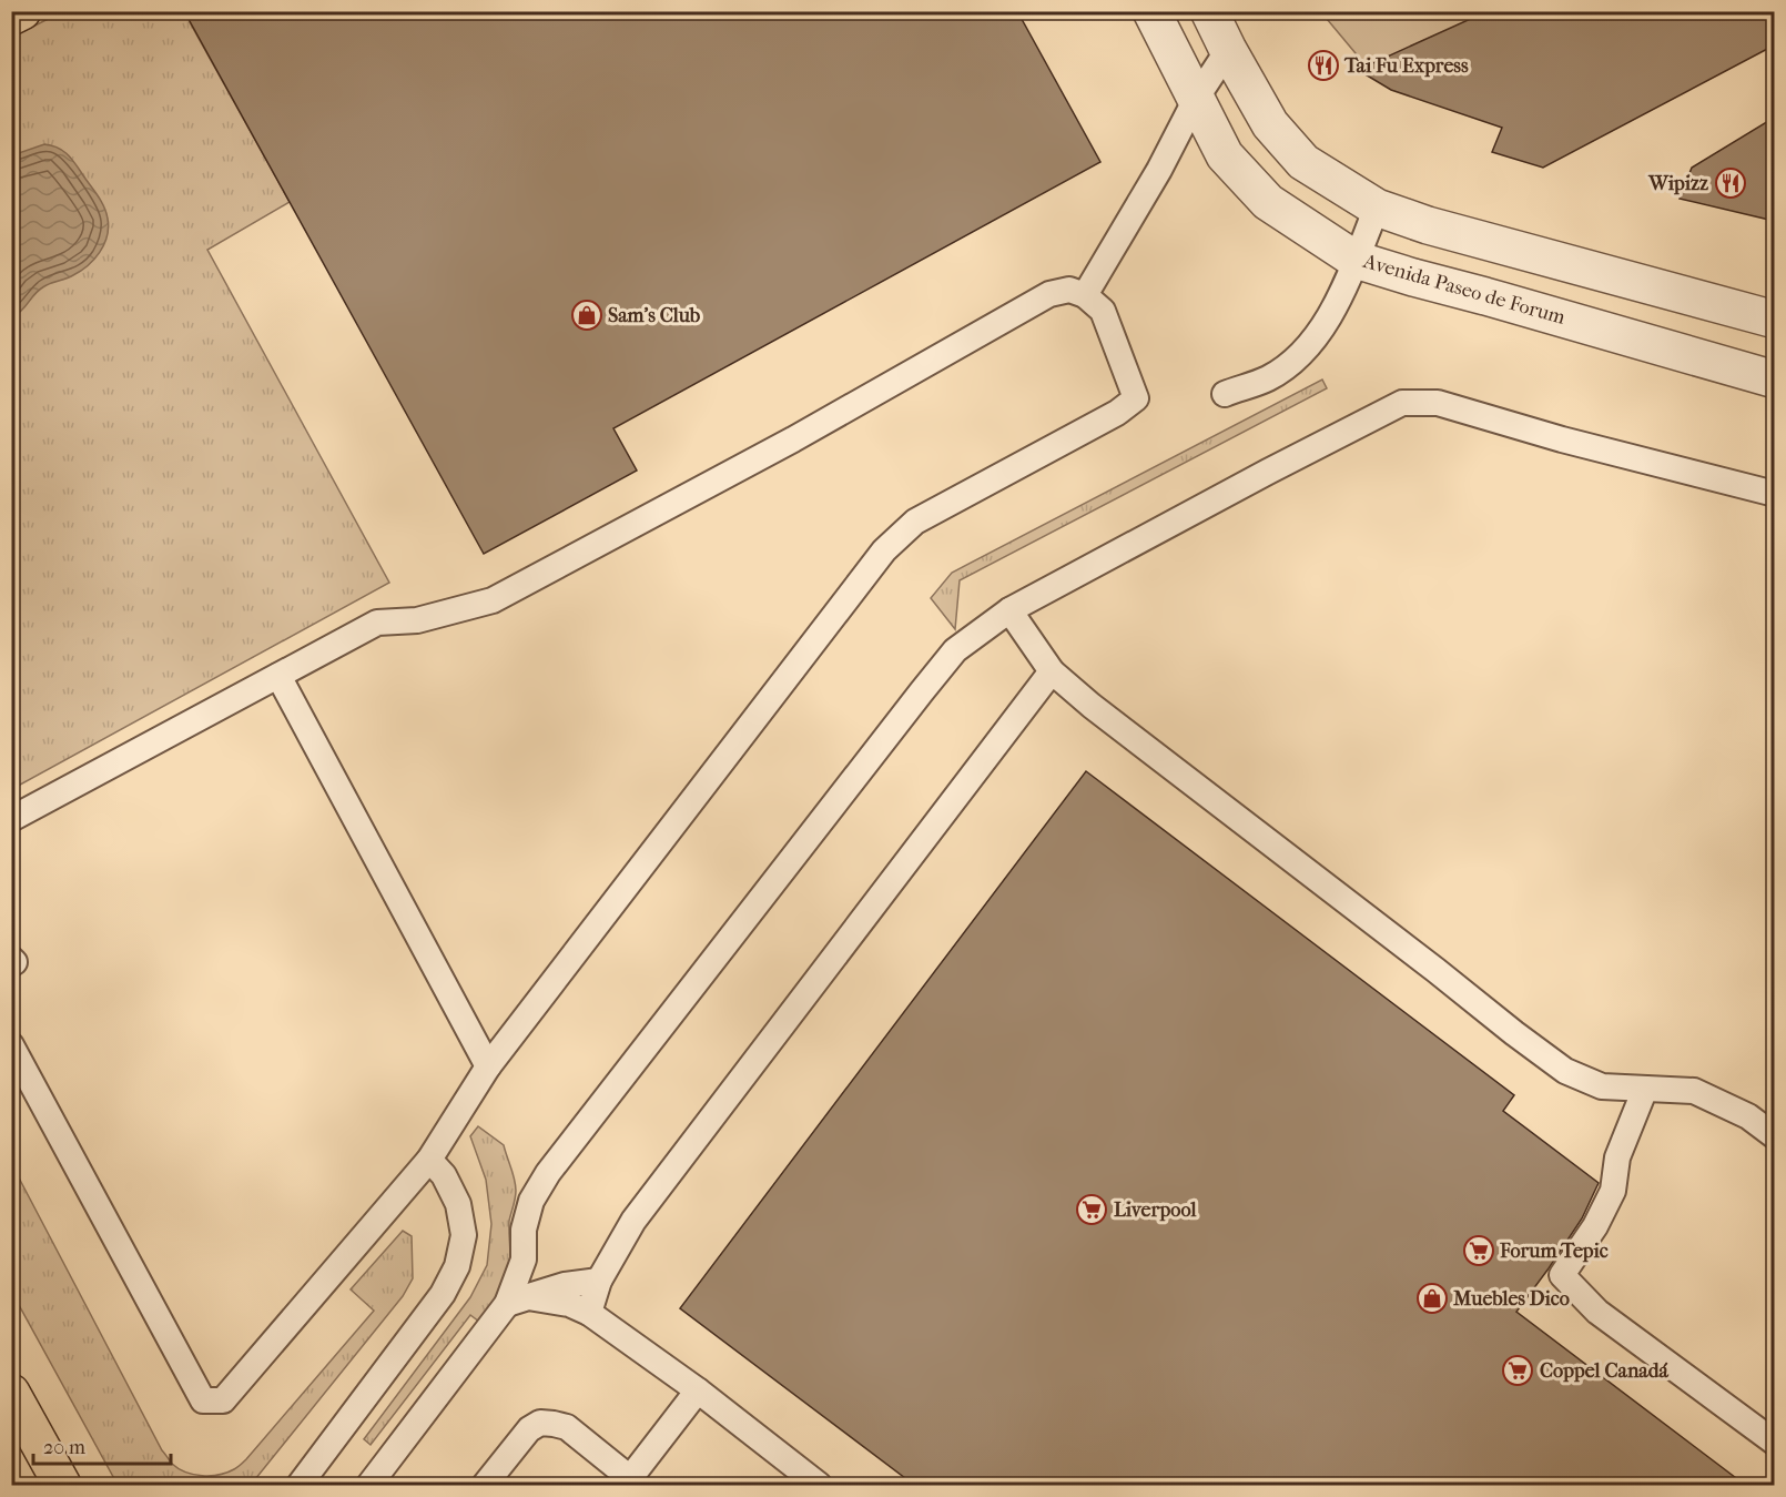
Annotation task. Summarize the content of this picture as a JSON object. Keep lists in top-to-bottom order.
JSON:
{
  "streets": {
    "street": ["Avenida Paseo de Forum"]
  },
  "places": {
    "restaurant": ["Tai Fu Express", "Wipizz"],
    "shop": ["Sam's Club", "Muebles Dico"],
    "supermarket": ["Liverpool", "Forum Tepic", "Coppel Canadá"]
  },
  "scale_bar": "20 m"
}
